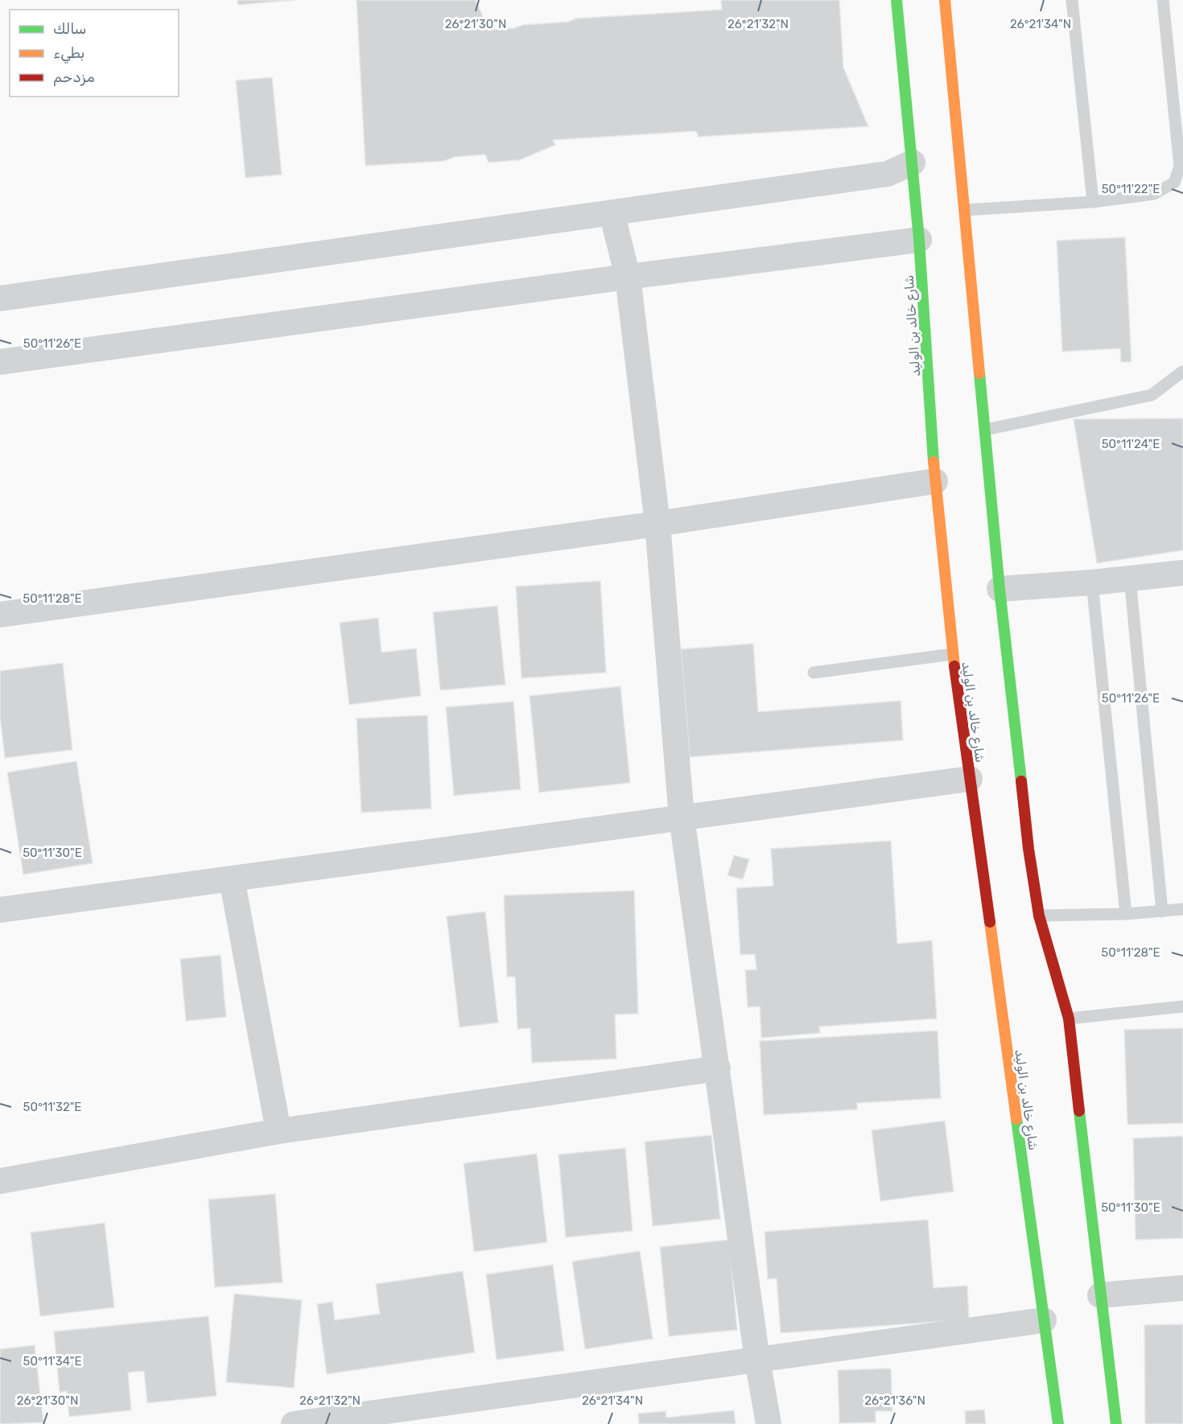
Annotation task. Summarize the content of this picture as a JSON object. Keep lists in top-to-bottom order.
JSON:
{
  "streets": {
    "main road": ["شارع خالد بن الوليد"]
  },
  "legend": ["سالك", "بطيء", "مزدحم"],
  "coordinates": [
    "26°21'30\"N",
    "26°21'32\"N",
    "26°21'34\"N",
    "50°11'22\"E",
    "50°11'26\"E",
    "50°11'24\"E",
    "50°11'28\"E",
    "50°11'30\"E",
    "50°11'32\"E",
    "50°11'34\"E",
    "26°21'36\"N"
  ]
}
